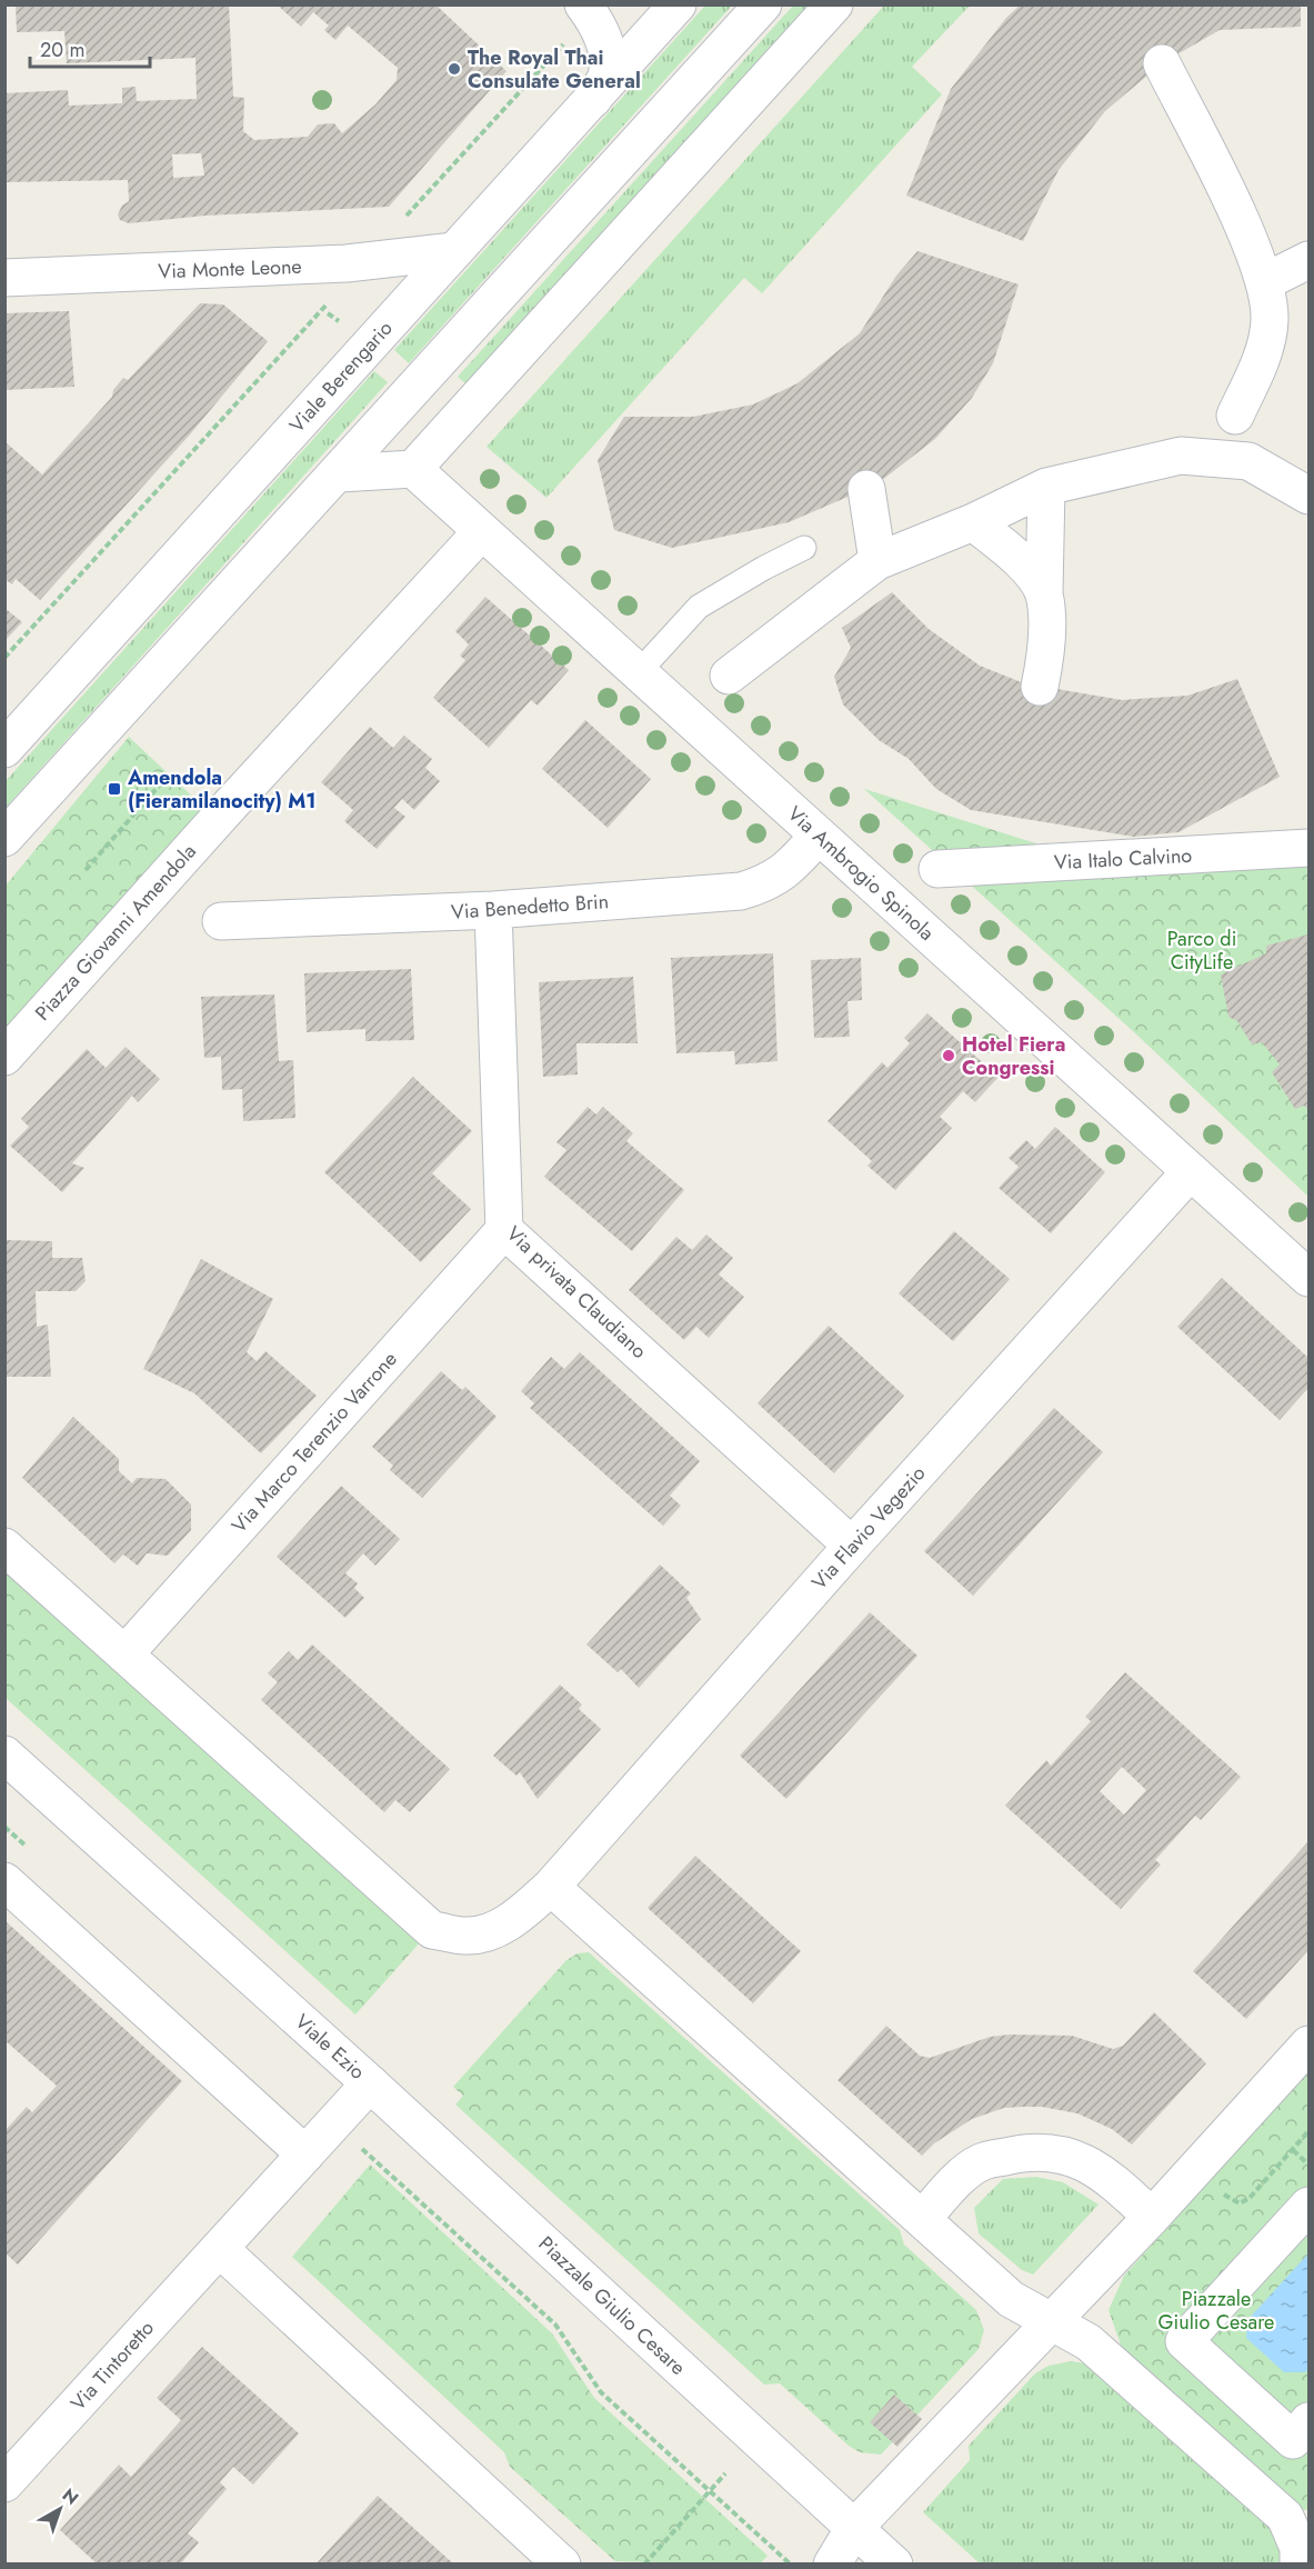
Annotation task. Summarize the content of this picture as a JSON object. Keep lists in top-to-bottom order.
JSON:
{
  "streets": {
    "street": [
      "Via Monte Leone",
      "Viale Berengario",
      "Via Italo Calvino",
      "Via Ambrogio Spinola",
      "Via Benedetto Brin",
      "Piazza Giovanni Amendola",
      "Via privata Claudiano",
      "Via Marco Terenzio Varrone",
      "Via Flavio Vegezio",
      "Viale Ezio",
      "Piazzale Giulio Cesare",
      "Via Tintoretto"
    ]
  },
  "crossings": [
    ["Via Monte Leone", "Viale Berengario"],
    ["Via Ambrogio Spinola", "Via Benedetto Brin"],
    ["Via Ambrogio Spinola", "Piazza Giovanni Amendola"],
    ["Via Ambrogio Spinola", "Via Flavio Vegezio"],
    ["Via Benedetto Brin", "Via privata Claudiano"],
    ["Via privata Claudiano", "Via Marco Terenzio Varrone"],
    ["Via privata Claudiano", "Via Flavio Vegezio"],
    ["Viale Ezio", "Piazzale Giulio Cesare"]
  ],
  "parks": ["Parco di CityLife", "Piazzale Giulio Cesare"],
  "places": {
    "other": ["The Royal Thai Consulate General", "Hotel Fiera Congressi"],
    "transit": ["Amendola (Fieramilanocity) M1"]
  },
  "scale_bar": "20 m",
  "north": "top right"
}
